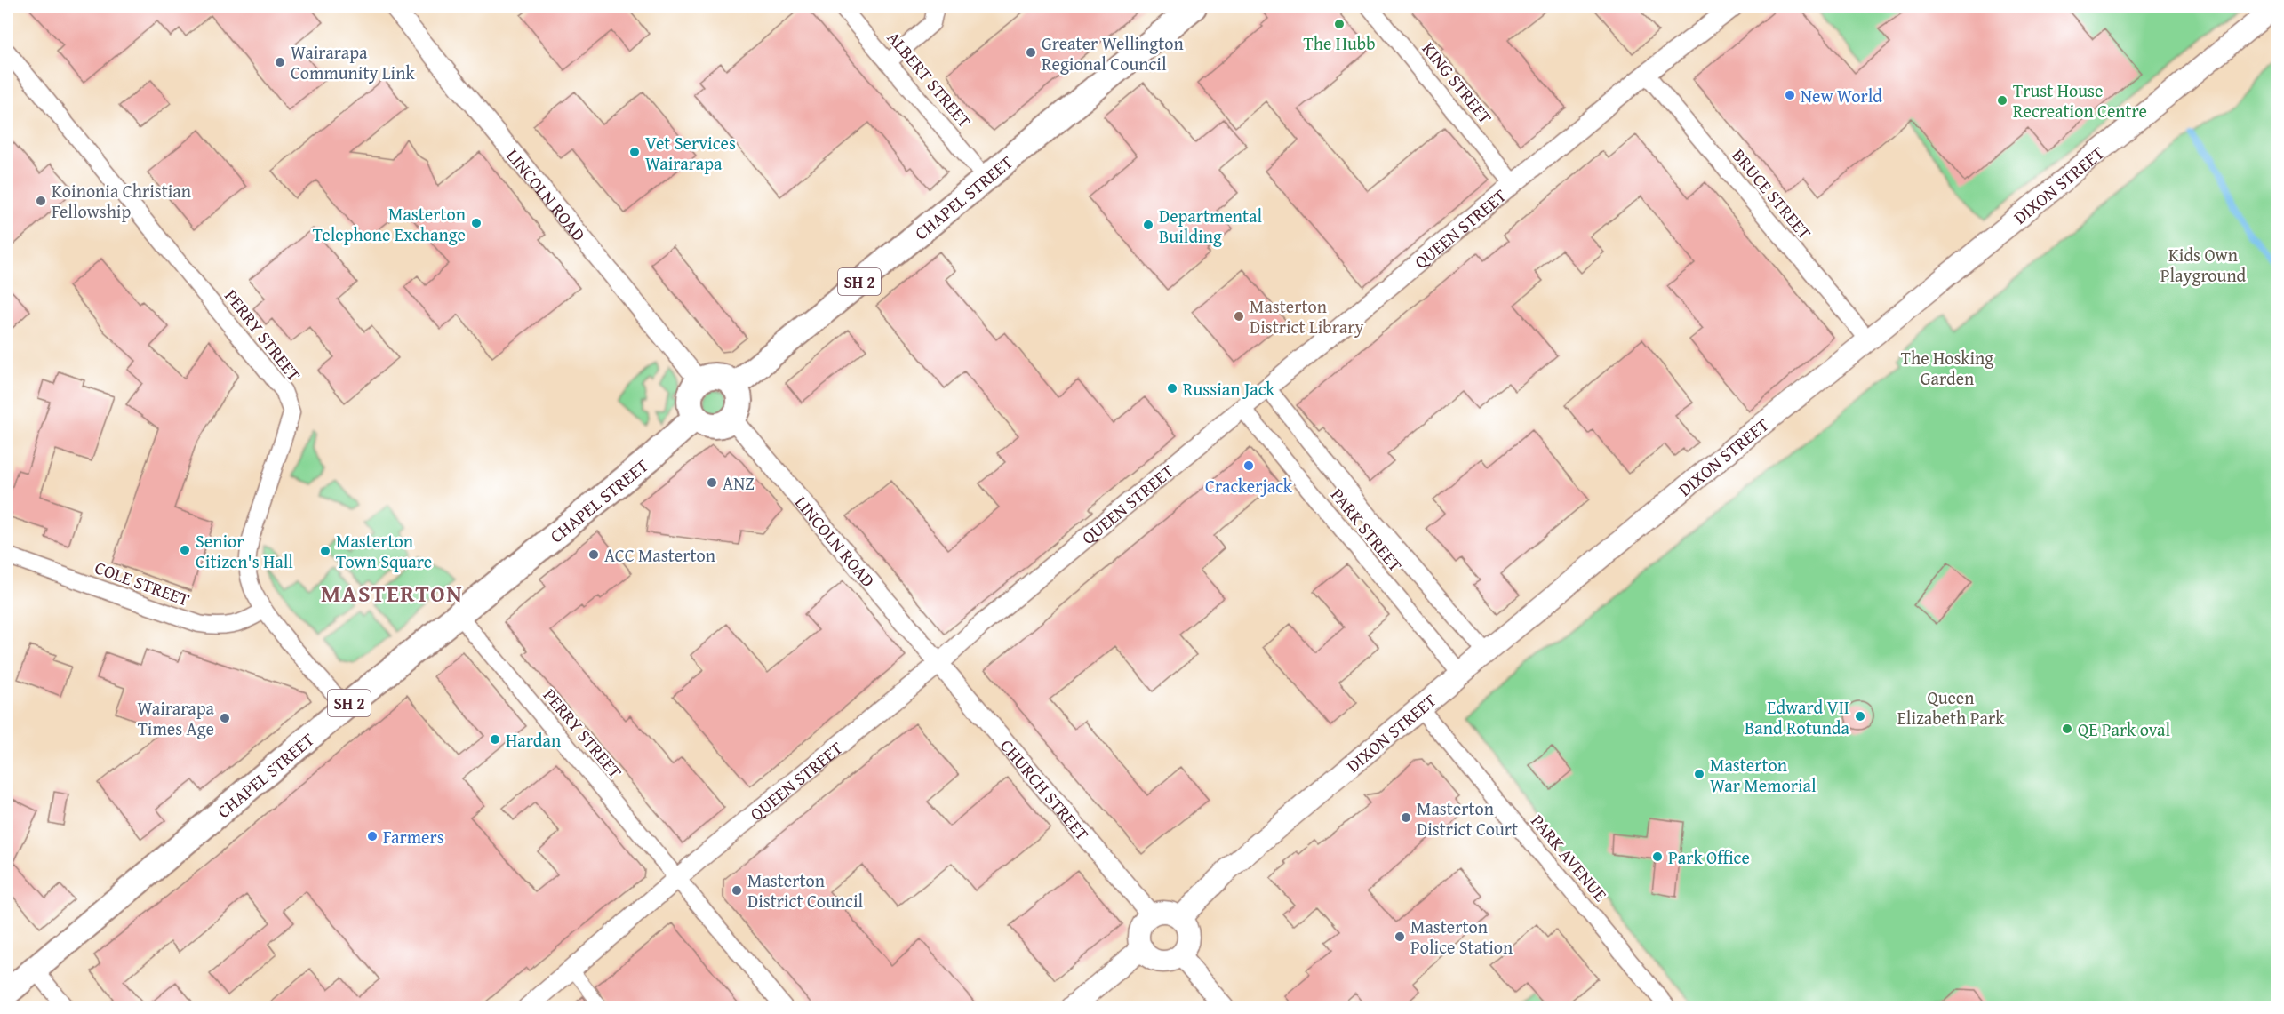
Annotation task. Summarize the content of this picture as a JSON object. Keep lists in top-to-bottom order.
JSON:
{
  "streets": {
    "highway": ["CHAPEL STREET", "SH 2"],
    "main road": ["DIXON STREET"],
    "street": [
      "ALBERT STREET",
      "KING STREET",
      "LINCOLN ROAD",
      "BRUCE STREET",
      "QUEEN STREET",
      "PERRY STREET",
      "PARK STREET",
      "COLE STREET",
      "CHURCH STREET",
      "PARK AVENUE"
    ]
  },
  "crossings": [
    ["ALBERT STREET", "CHAPEL STREET"],
    ["KING STREET", "QUEEN STREET"],
    ["DIXON STREET", "BRUCE STREET"],
    ["DIXON STREET", "PARK STREET"],
    ["DIXON STREET", "CHURCH STREET"],
    ["DIXON STREET", "PARK AVENUE"],
    ["LINCOLN ROAD", "CHAPEL STREET"],
    ["LINCOLN ROAD", "QUEEN STREET"],
    ["LINCOLN ROAD", "CHURCH STREET"],
    ["BRUCE STREET", "QUEEN STREET"],
    ["CHAPEL STREET", "PERRY STREET"],
    ["QUEEN STREET", "PERRY STREET"],
    ["QUEEN STREET", "PARK STREET"],
    ["QUEEN STREET", "CHURCH STREET"],
    ["PERRY STREET", "COLE STREET"]
  ],
  "districts": ["MASTERTON"],
  "parks": ["Kids Own Playground", "The Hosking Garden", "Queen Elizabeth Park"],
  "places": [
    "The Hubb",
    "Greater Wellington Regional Council",
    "Wairarapa Community Link",
    "New World",
    "Trust House Recreation Centre",
    "Vet Services Wairarapa",
    "Koinonia Christian Fellowship",
    "Masterton Telephone Exchange",
    "Departmental Building",
    "Masterton District Library",
    "Russian Jack",
    "Crackerjack",
    "ANZ",
    "Senior Citizen's Hall",
    "Masterton Town Square",
    "ACC Masterton",
    "Edward VII Band Rotunda",
    "Wairarapa Times Age",
    "QE Park oval",
    "Hardan",
    "Masterton War Memorial",
    "Masterton District Court",
    "Farmers",
    "Park Office",
    "Masterton District Council",
    "Masterton Police Station"
  ]
}
